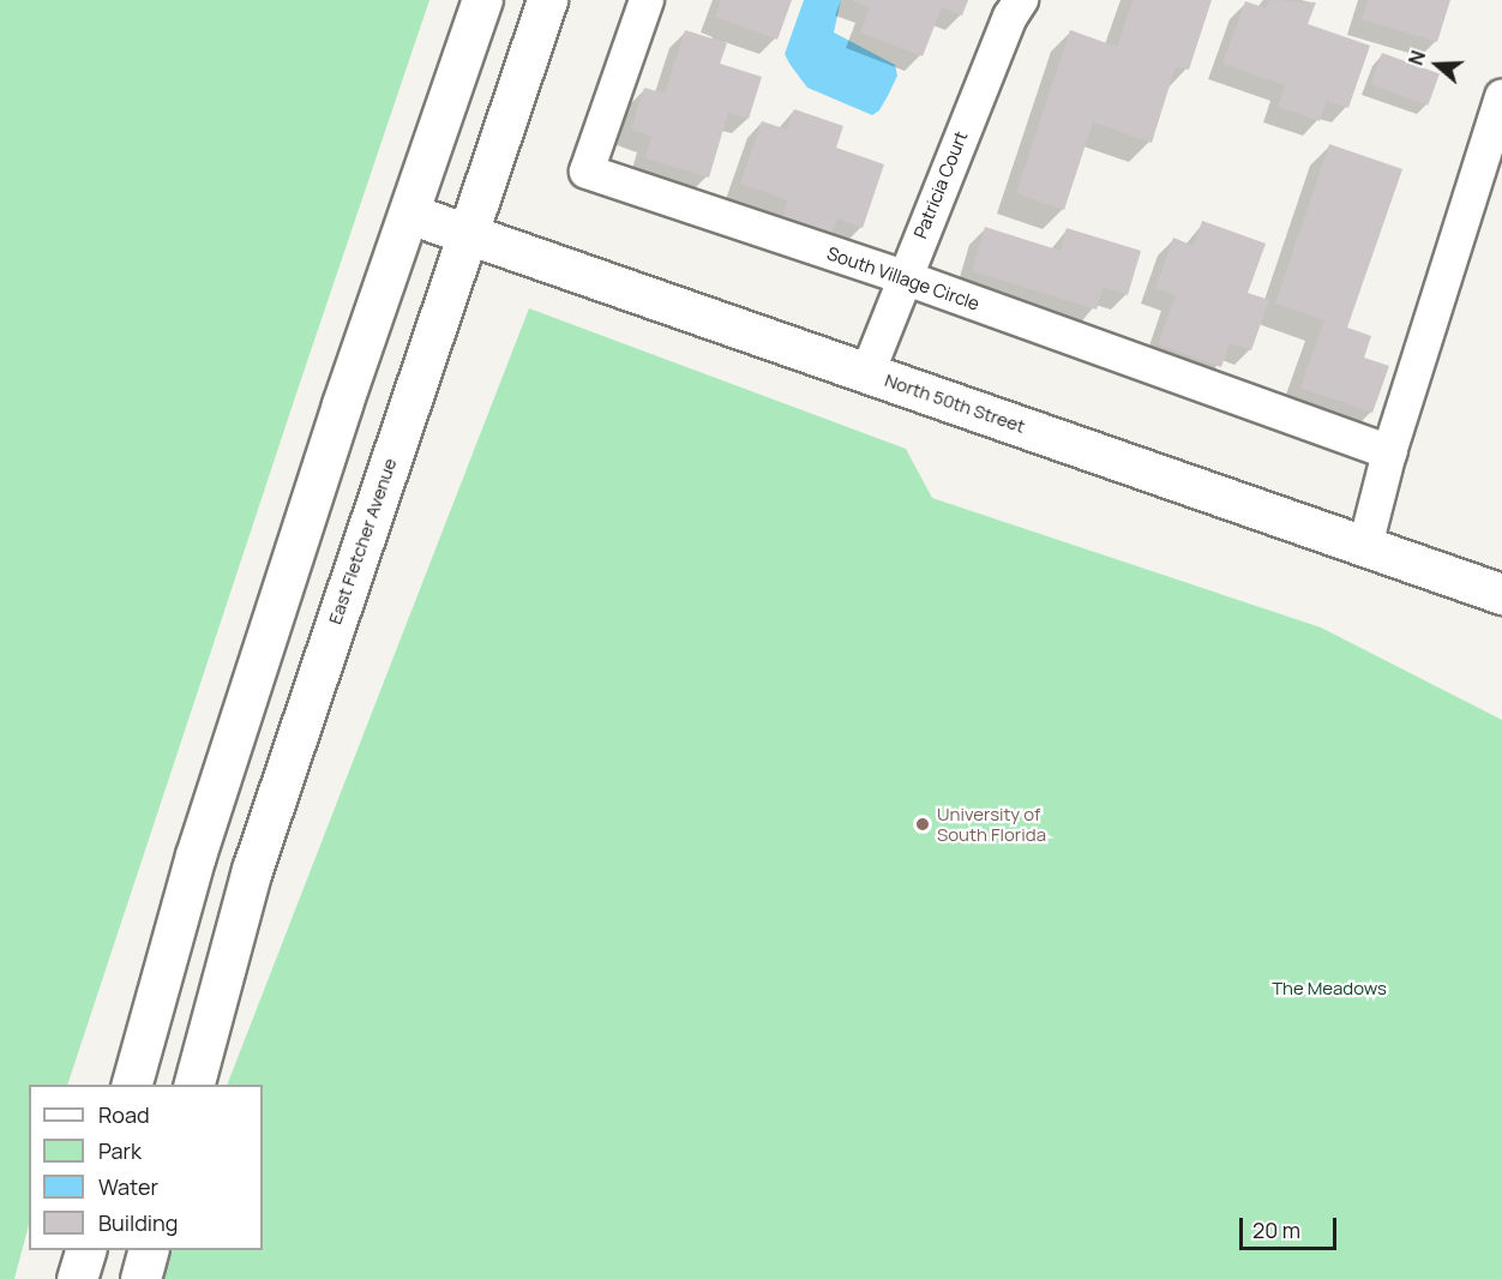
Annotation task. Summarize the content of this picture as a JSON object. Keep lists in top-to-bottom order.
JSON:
{
  "streets": {
    "main road": ["North 50th Street", "East Fletcher Avenue"],
    "street": ["Patricia Court", "South Village Circle"]
  },
  "crossings": [
    ["Patricia Court", "South Village Circle"],
    ["Patricia Court", "North 50th Street"],
    ["North 50th Street", "East Fletcher Avenue"]
  ],
  "parks": ["The Meadows"],
  "places": ["University of South Florida"],
  "legend": [
    "Road",
    "Park",
    "Water",
    "Building"
  ],
  "scale_bar": "20 m",
  "north": "left"
}
